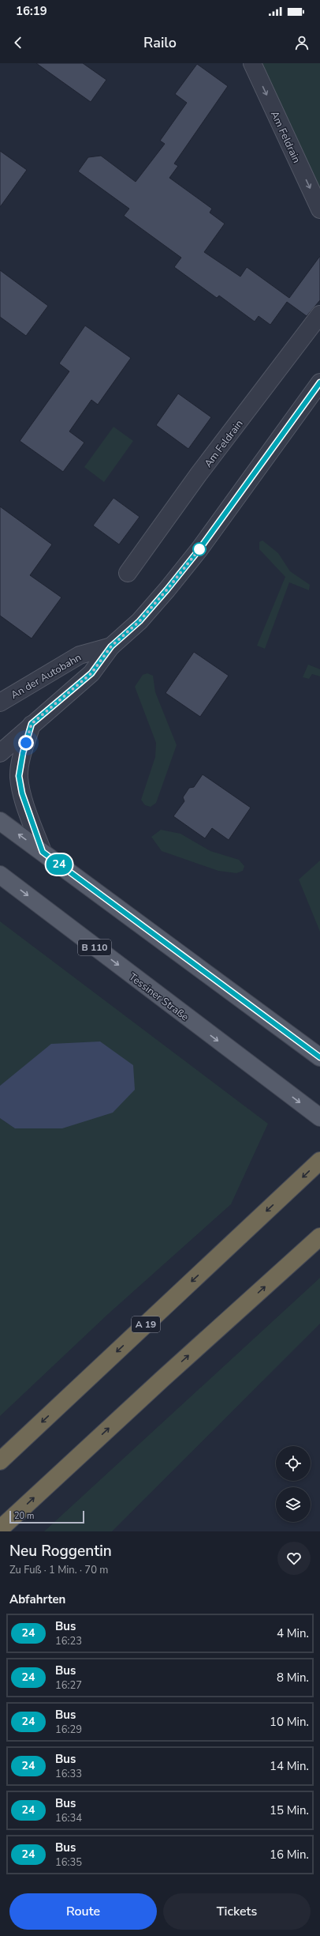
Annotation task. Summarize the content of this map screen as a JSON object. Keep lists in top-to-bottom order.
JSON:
{
  "streets": {
    "highway": ["A 19"],
    "main road": ["B 110", "Tessiner Straße"],
    "street": ["Am Feldrain", "An der Autobahn"]
  },
  "lines": ["bus line 24"],
  "scale_bar": "20 m",
  "page": {
    "status": "16:19",
    "header": "Railo",
    "on_map": "24",
    "scale": "20 m",
    "heading": [
      ["Neu Roggentin", "Zu Fuß · 1 Min. · 70 m"],
      "Abfahrten"
    ],
    "list": [
      {
        "mark": "24",
        "name": "Bus",
        "note": "16:23",
        "value": "4 Min."
      },
      {
        "mark": "24",
        "name": "Bus",
        "note": "16:27",
        "value": "8 Min."
      },
      {
        "mark": "24",
        "name": "Bus",
        "note": "16:29",
        "value": "10 Min."
      },
      {
        "mark": "24",
        "name": "Bus",
        "note": "16:33",
        "value": "14 Min."
      },
      {
        "mark": "24",
        "name": "Bus",
        "note": "16:34",
        "value": "15 Min."
      },
      {
        "mark": "24",
        "name": "Bus",
        "note": "16:35",
        "value": "16 Min."
      }
    ],
    "buttons": ["Route", "Tickets"]
  }
}
